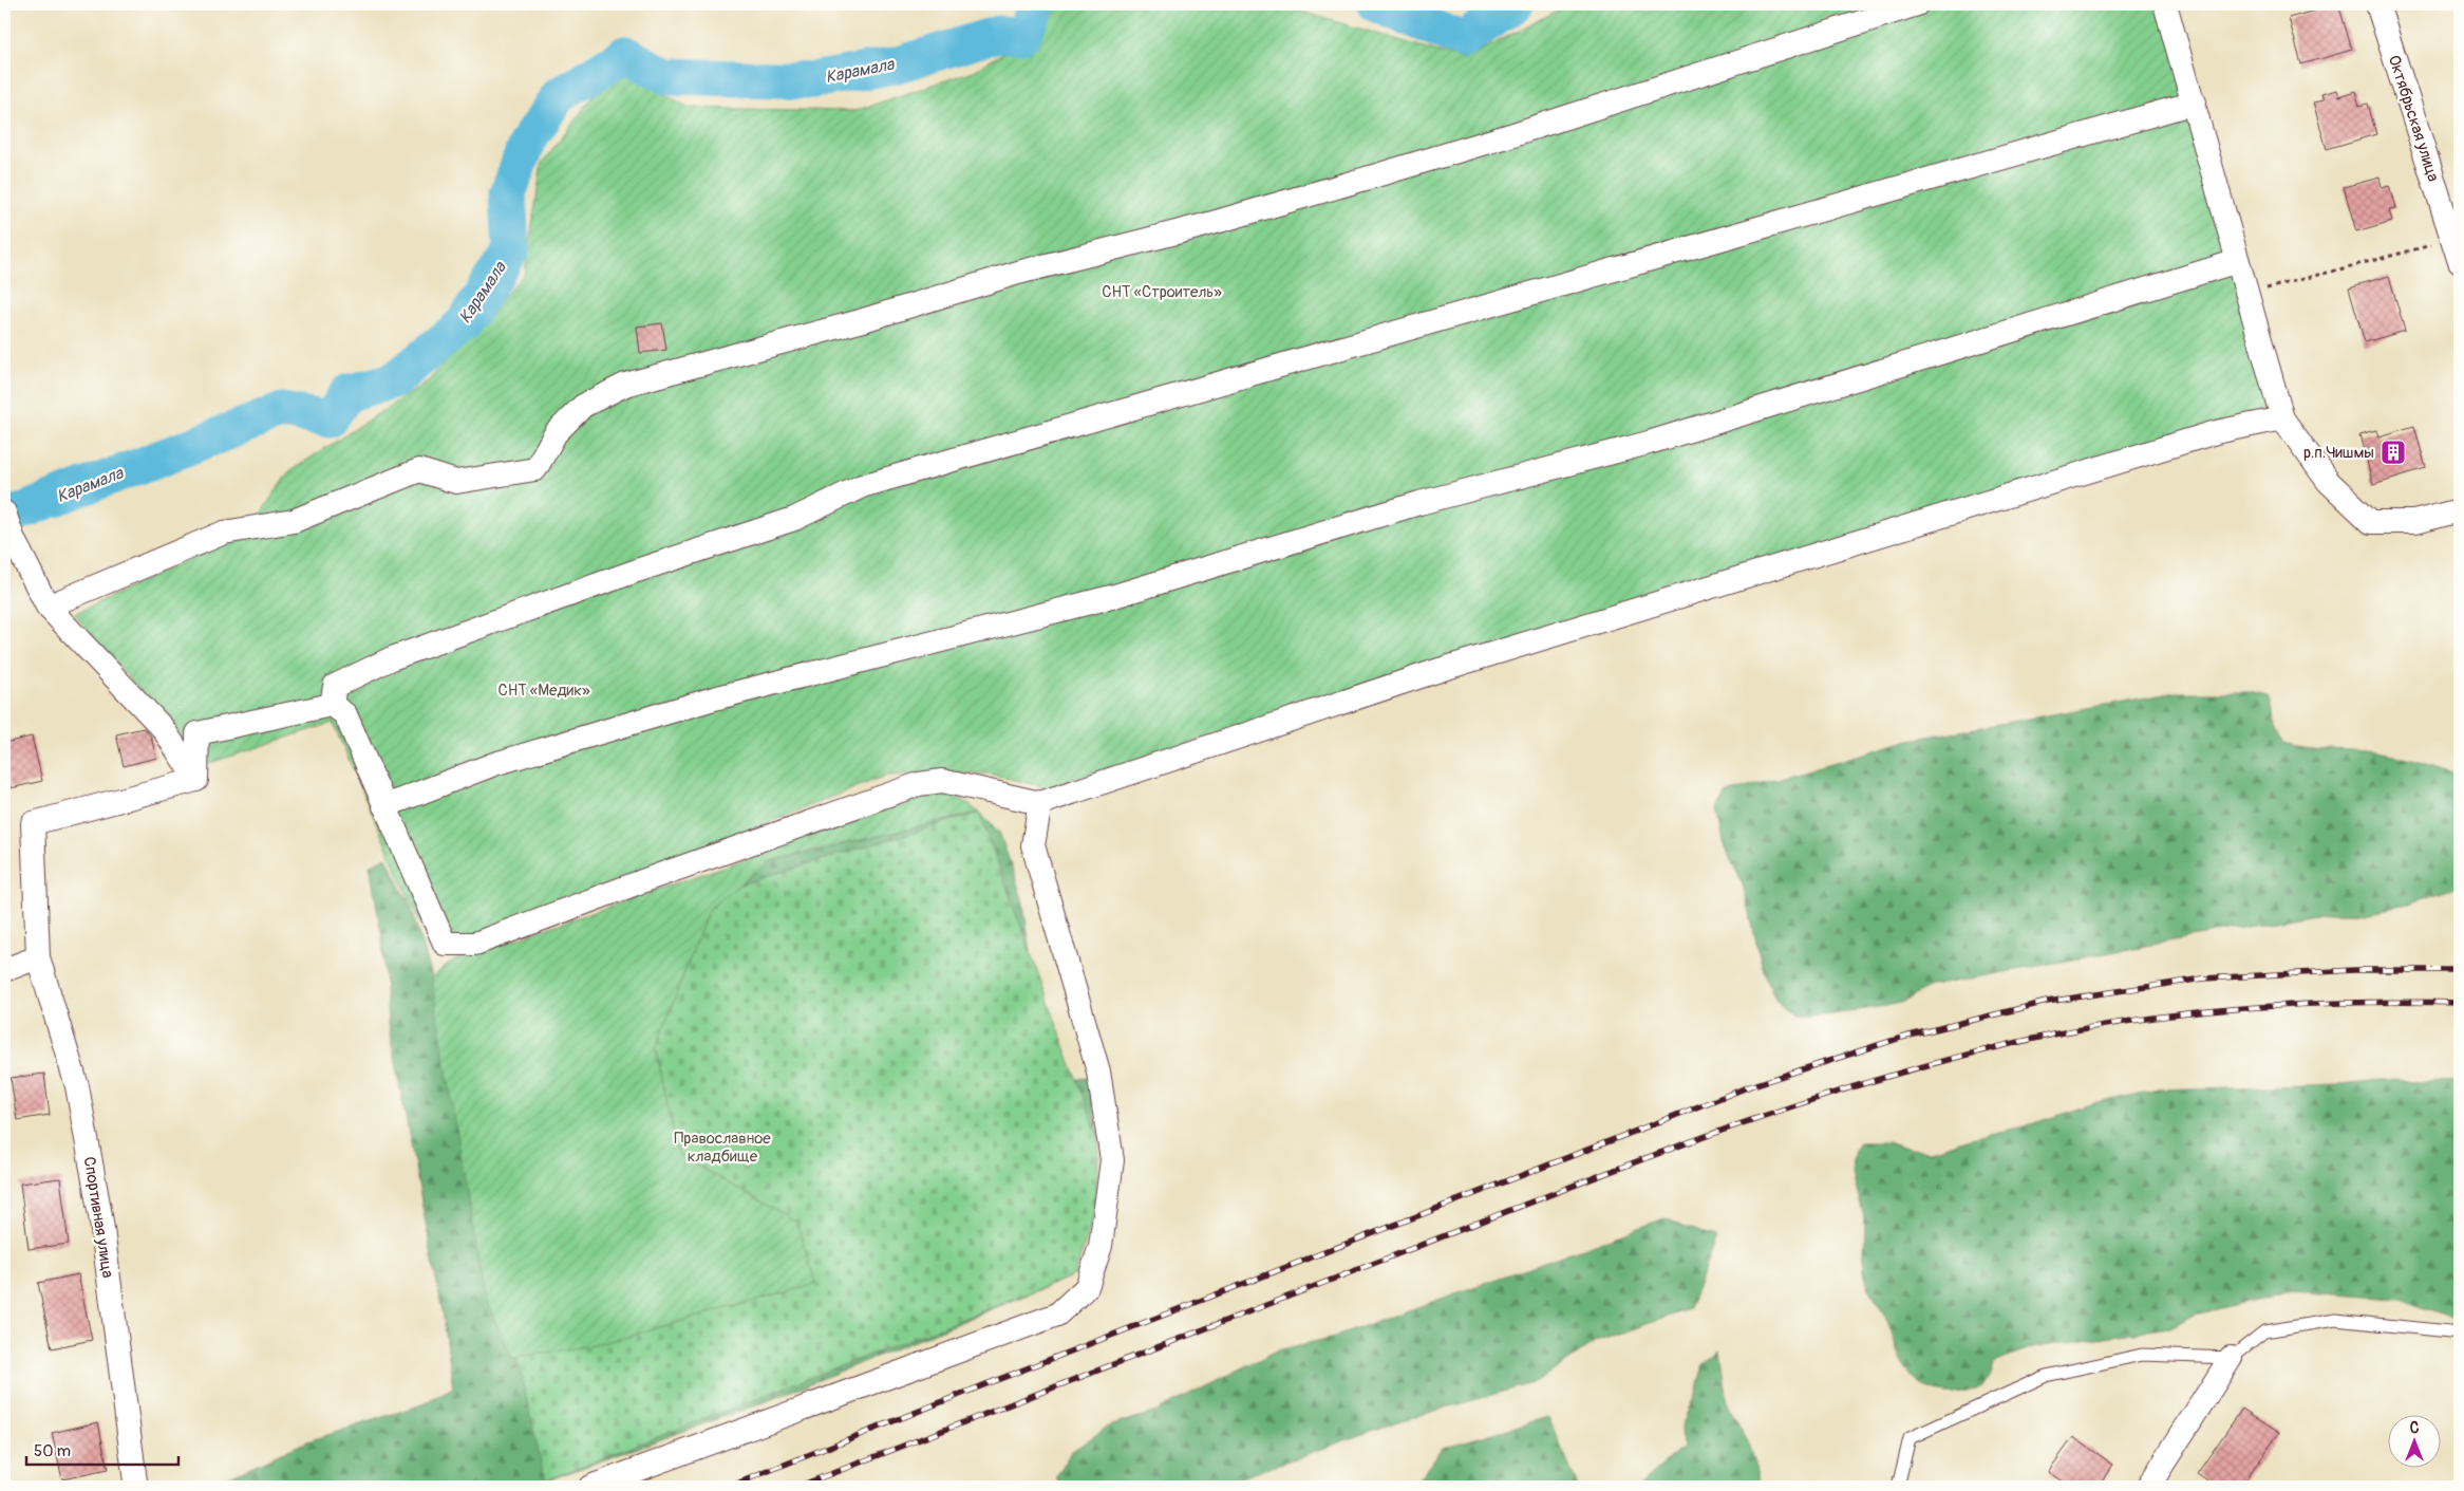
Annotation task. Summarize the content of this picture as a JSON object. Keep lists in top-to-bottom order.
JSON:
{
  "streets": {
    "street": ["Октябрьская улица", "Спортивная улица"]
  },
  "water": ["Карамала"],
  "parks": ["СНТ «Строитель»", "СНТ «Медик»", "Православное кладбище"],
  "places": {
    "building": ["р.п.Чишмы"]
  },
  "scale_bar": "50 m",
  "north": "top"
}
